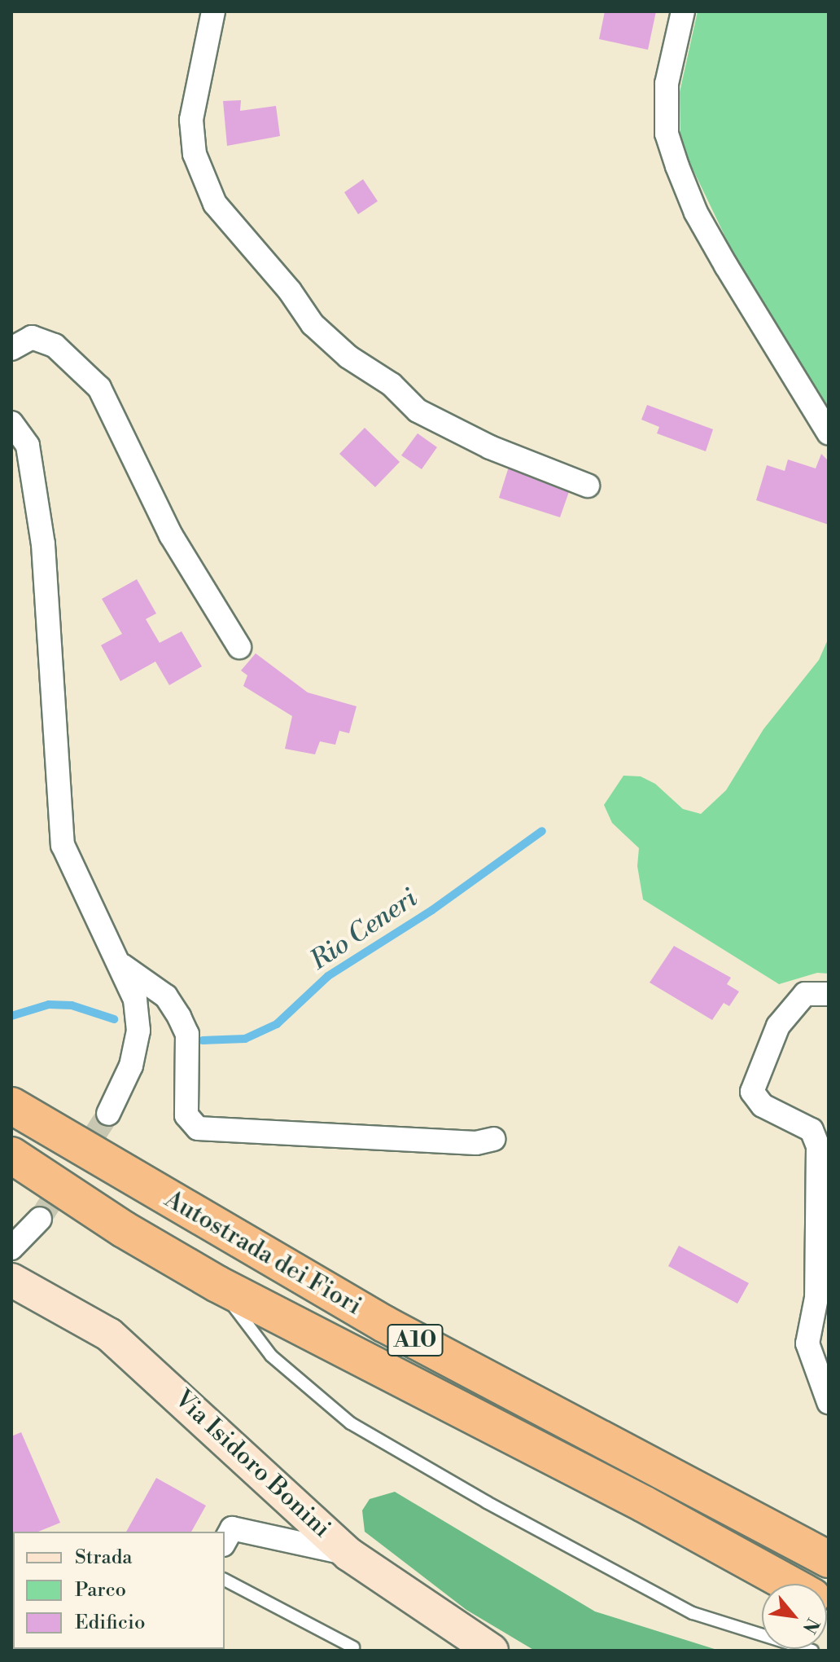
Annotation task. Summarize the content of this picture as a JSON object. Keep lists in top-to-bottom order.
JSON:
{
  "streets": {
    "highway": ["Autostrada dei Fiori", "A10"],
    "street": ["Via Isidoro Bonini"]
  },
  "crossings": [
    ["Autostrada dei Fiori", "A10"]
  ],
  "water": ["Rio Ceneri"],
  "legend": ["Strada", "Parco", "Edificio"],
  "north": "bottom right"
}
